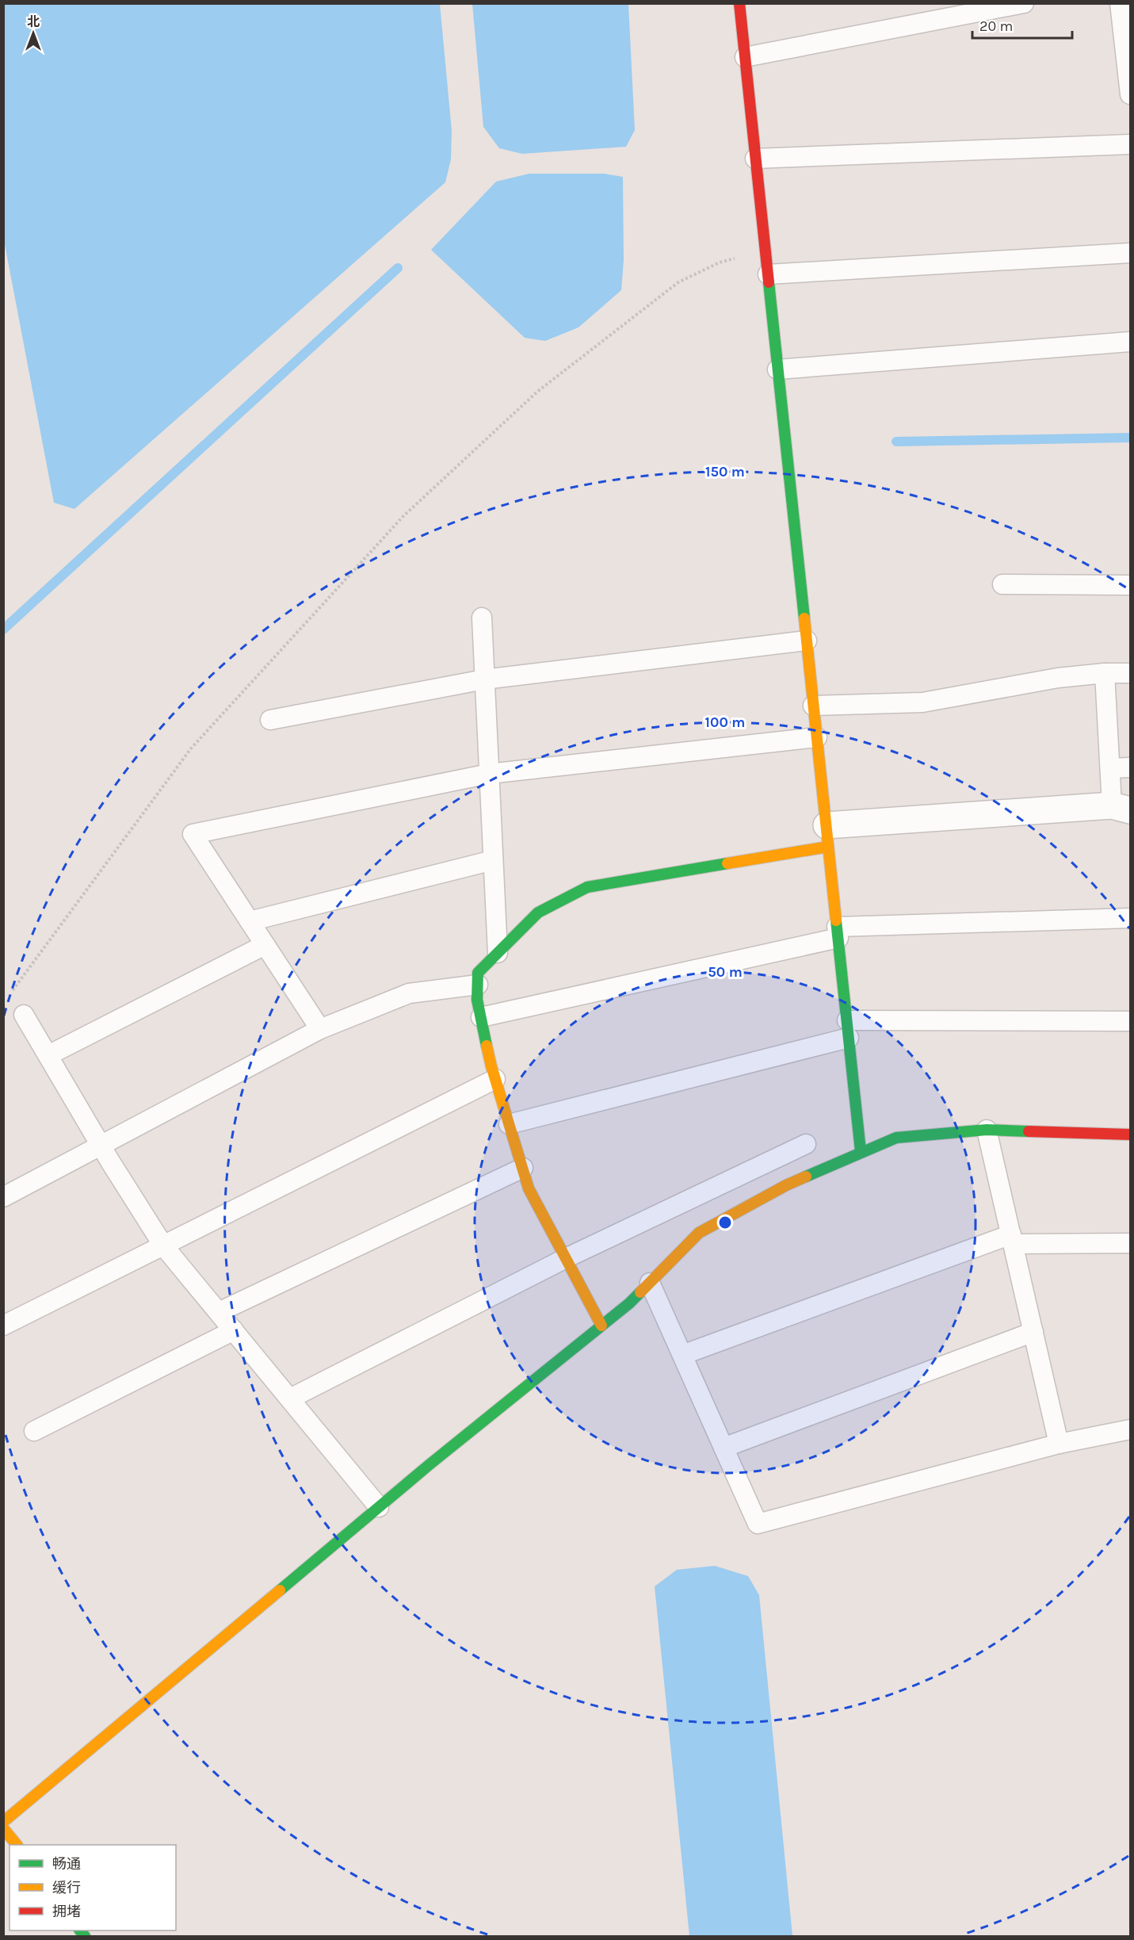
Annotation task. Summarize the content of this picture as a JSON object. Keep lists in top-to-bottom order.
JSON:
{
  "legend": ["畅通", "缓行", "拥堵"],
  "scale_bar": "20 m",
  "north": "top",
  "rings": ["150 m", "100 m", "50 m"]
}
